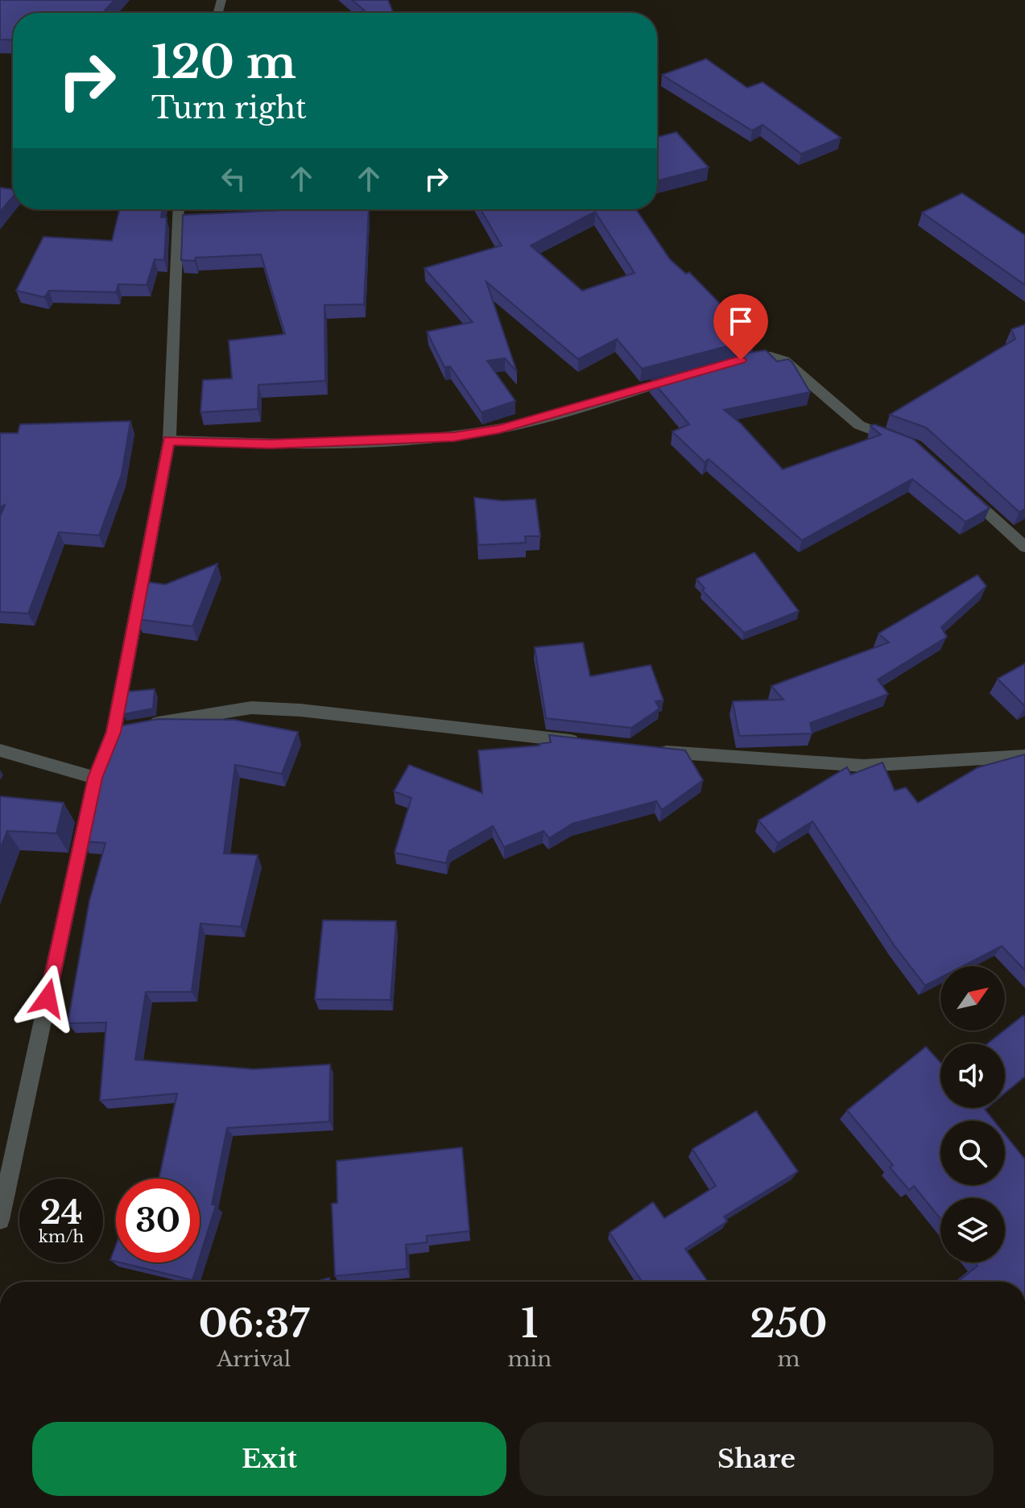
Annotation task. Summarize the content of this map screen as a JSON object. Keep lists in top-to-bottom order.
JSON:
{
  "north": "top right",
  "page": {
    "turn": ["120 m", "Turn right"],
    "speed": "24 km/h",
    "limit": "30",
    "eta": [
      "06:37",
      "Arrival",
      "1",
      "min",
      "250",
      "m"
    ],
    "buttons": ["Exit", "Share"]
  }
}
